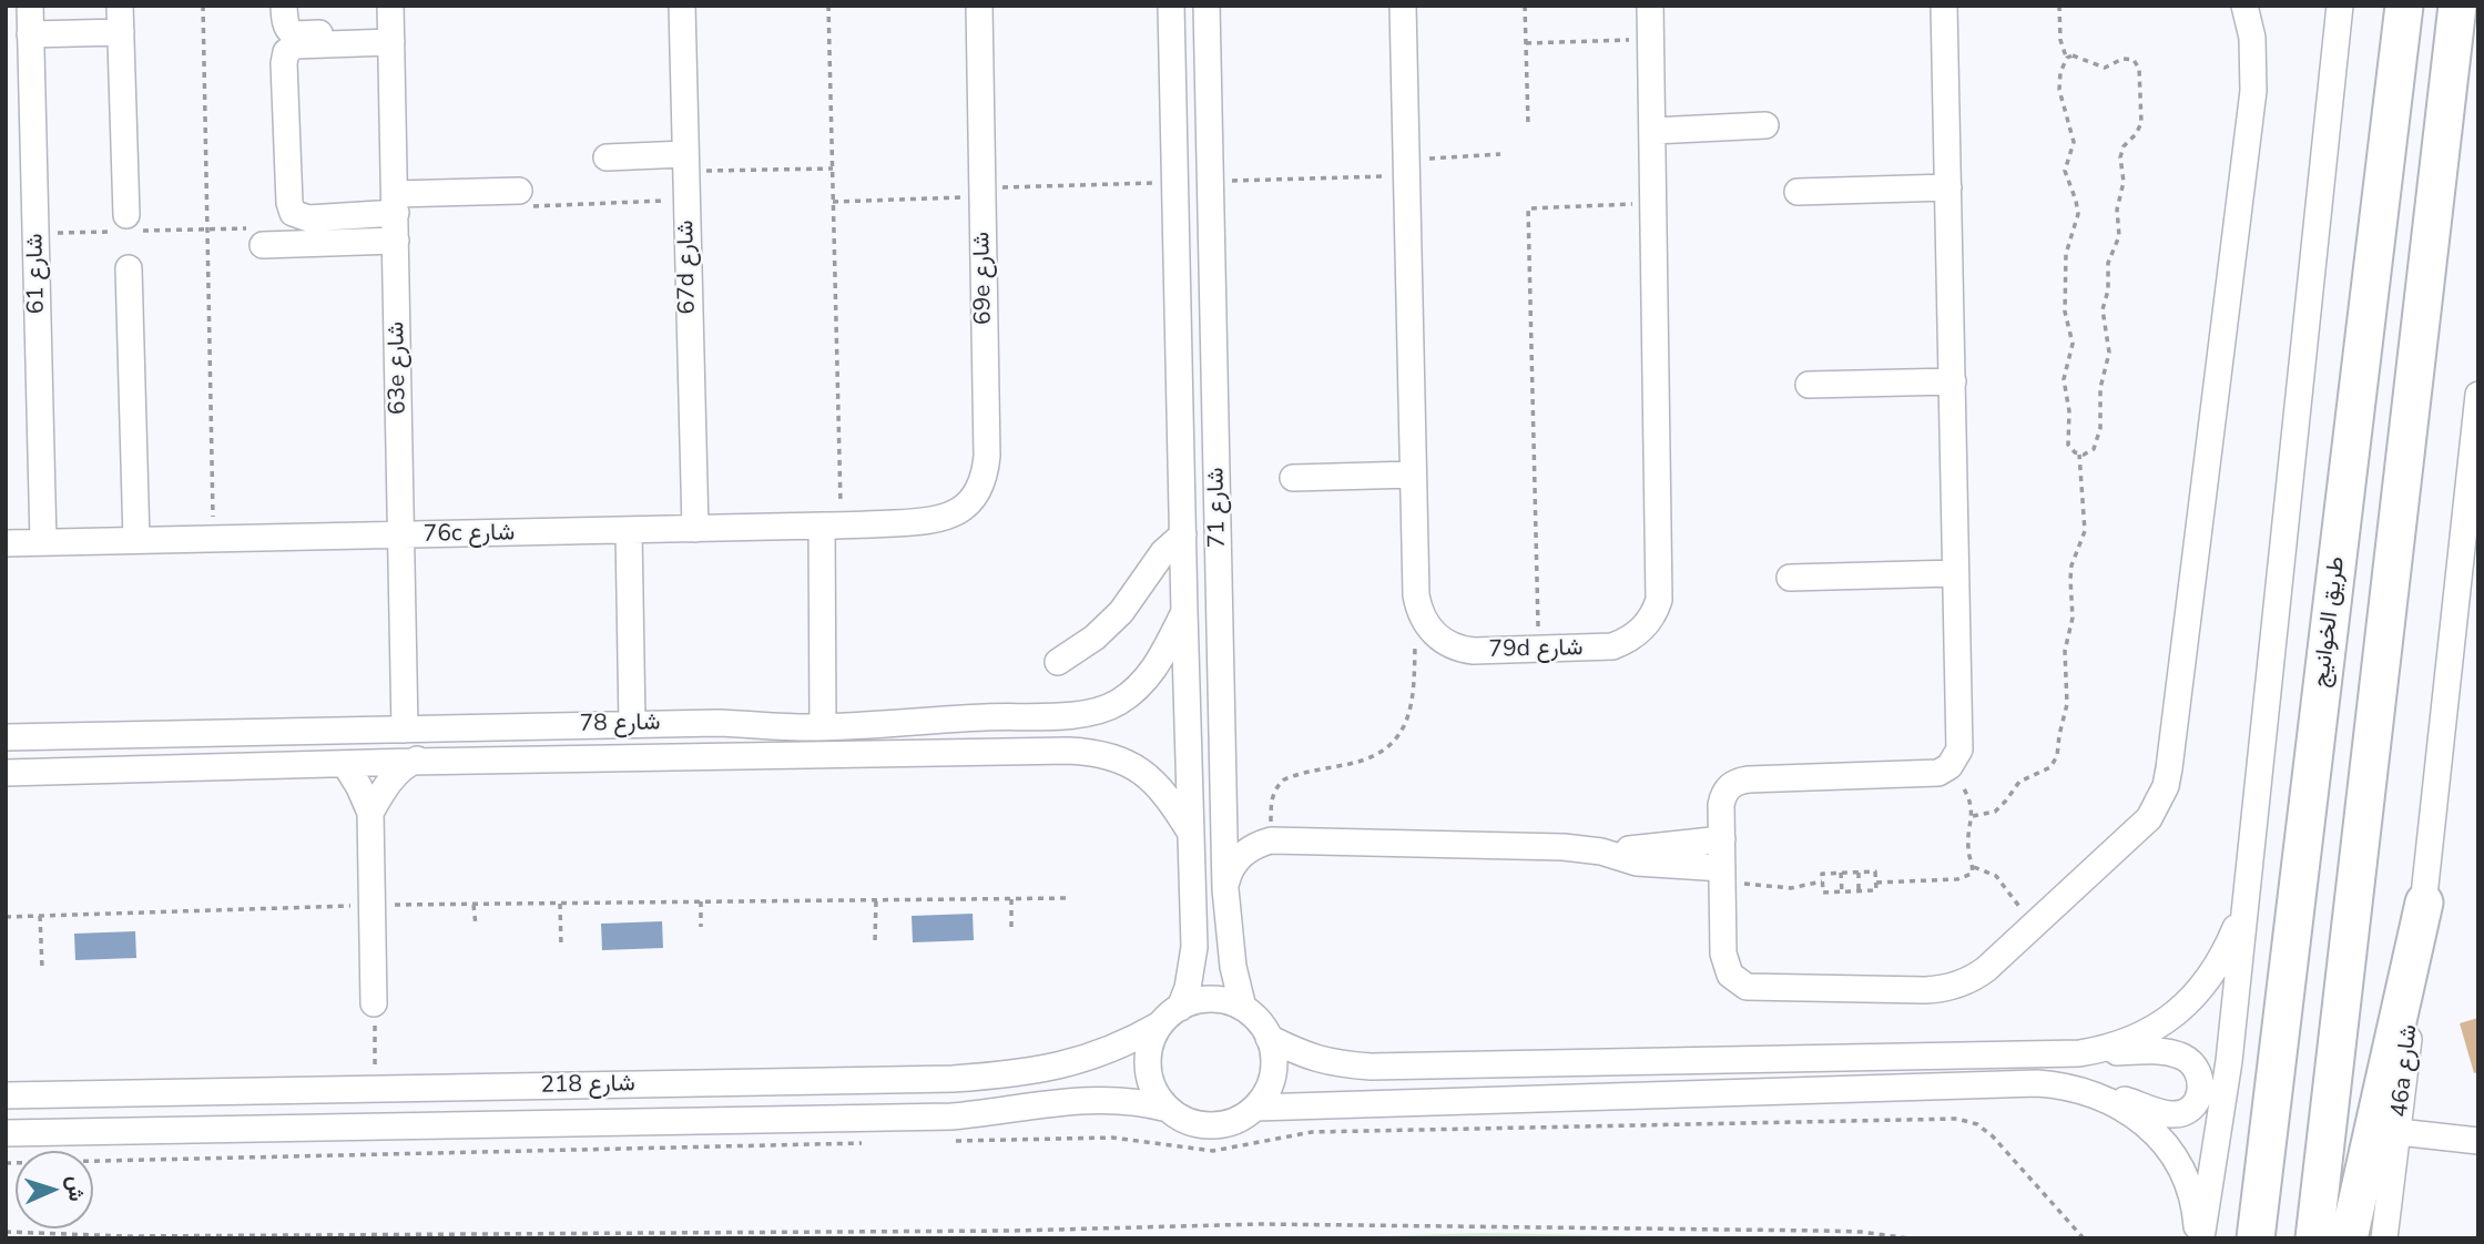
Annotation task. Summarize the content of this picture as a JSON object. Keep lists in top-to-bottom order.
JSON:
{
  "streets": {
    "highway": ["طريق الخوانيج"],
    "street": [
      "67d شارع",
      "شارع 61",
      "69e شارع",
      "63e شارع",
      "شارع 71",
      "76c شارع",
      "79d شارع",
      "شارع 78",
      "46a شارع",
      "شارع 218"
    ]
  },
  "crossings": [
    ["67d شارع", "76c شارع"],
    ["شارع 61", "76c شارع"],
    ["69e شارع", "76c شارع"],
    ["63e شارع", "76c شارع"],
    ["63e شارع", "شارع 78"],
    ["شارع 71", "شارع 78"],
    ["شارع 71", "شارع 218"]
  ],
  "north": "right"
}
